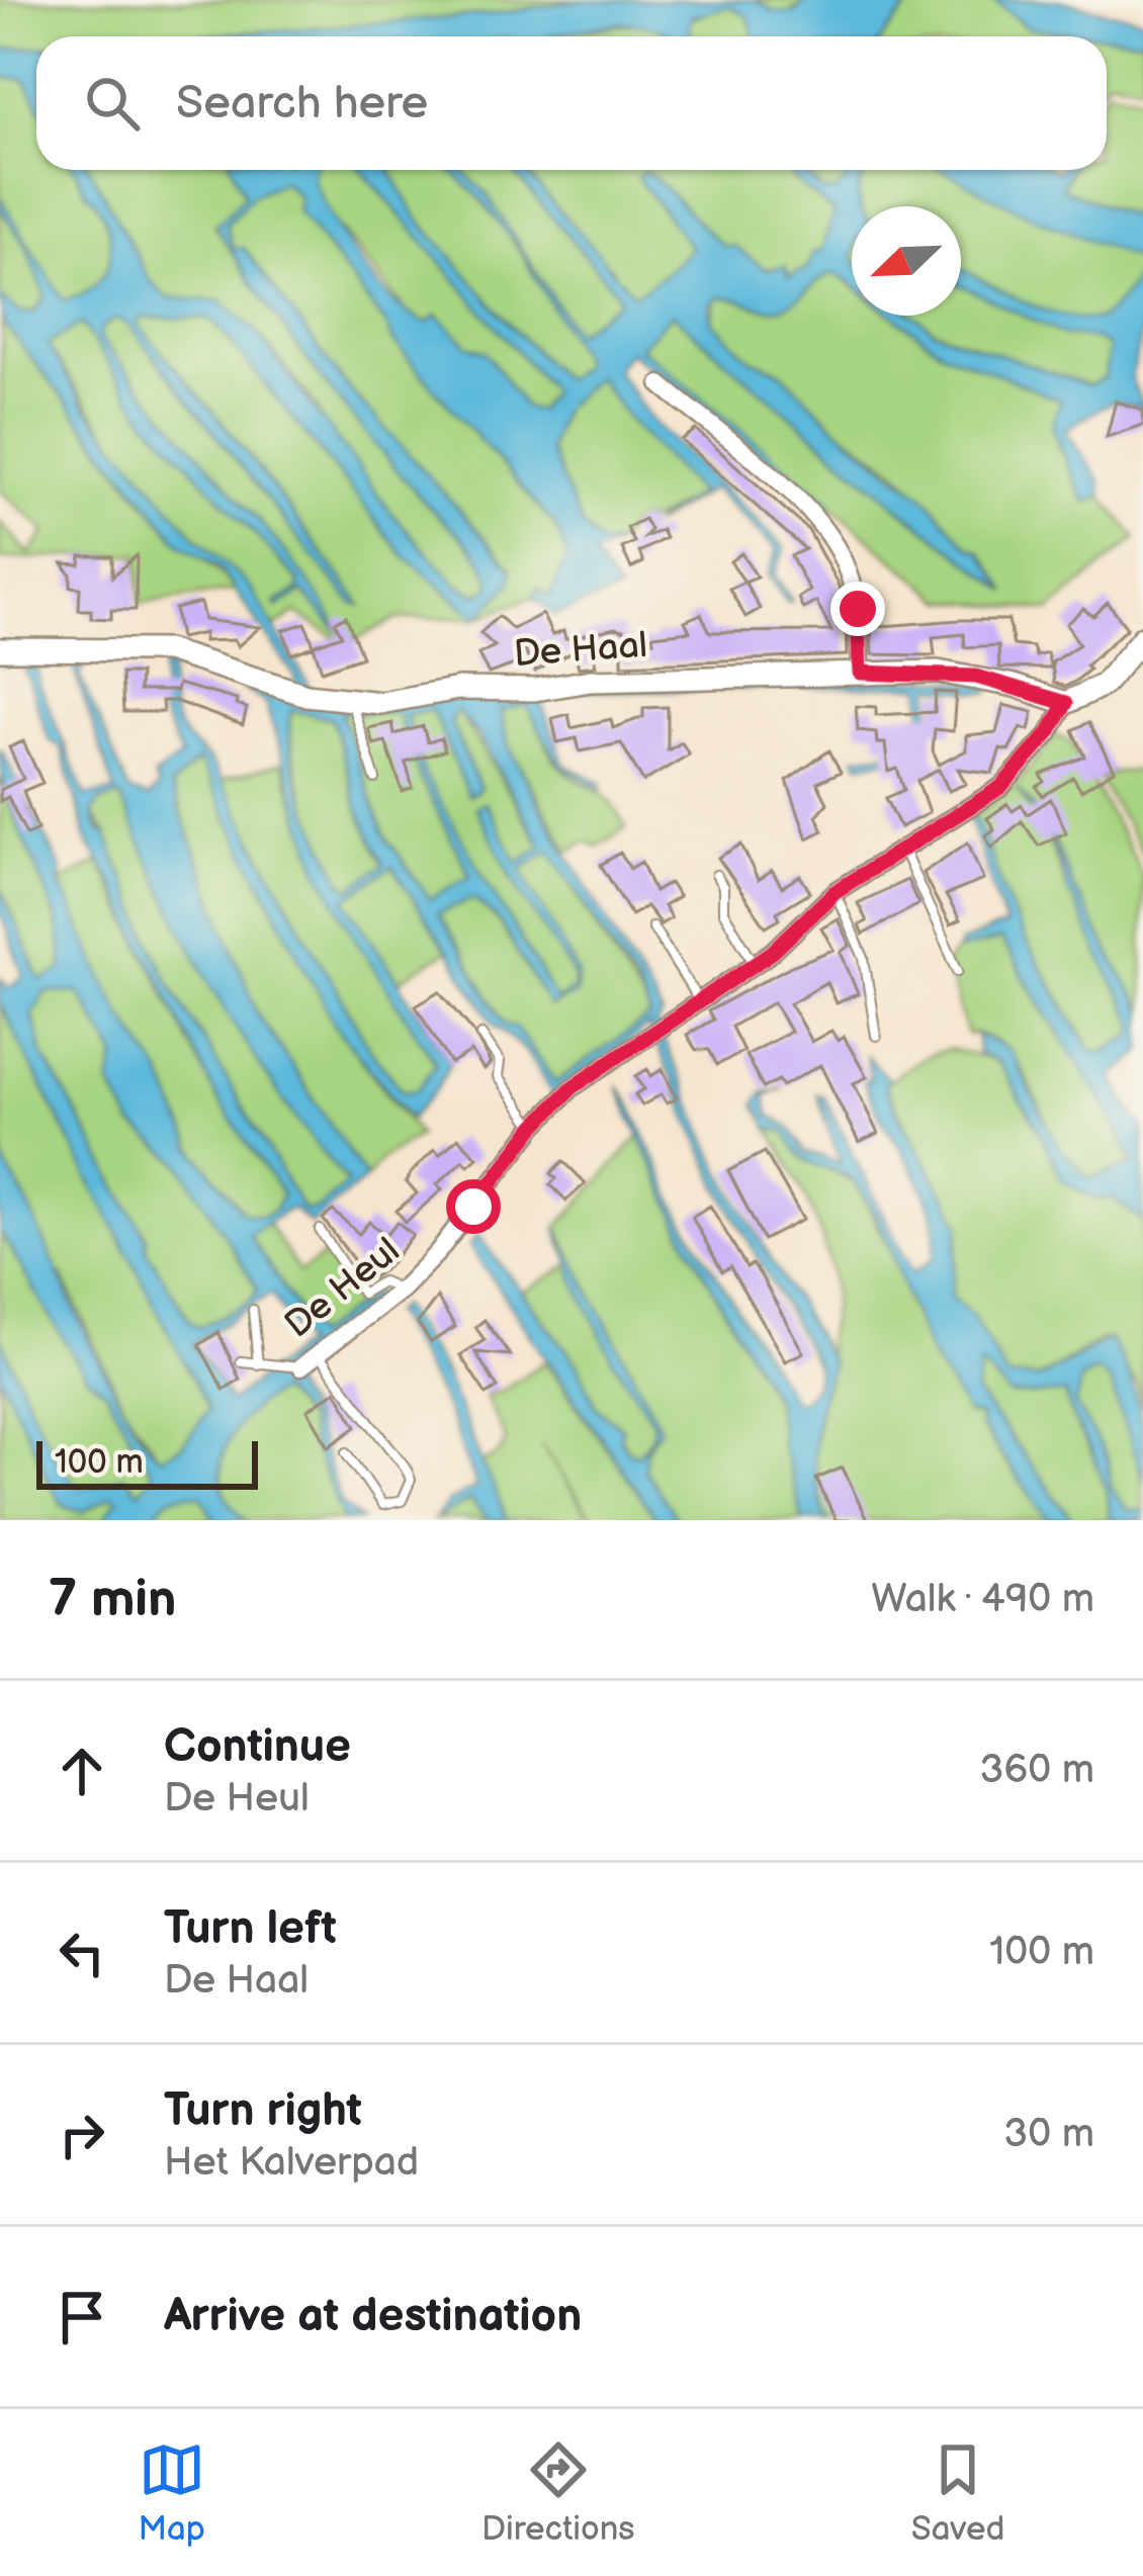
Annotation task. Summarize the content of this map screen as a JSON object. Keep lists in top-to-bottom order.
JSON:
{
  "streets": {
    "street": ["De Haal", "De Heul"]
  },
  "crossings": [
    ["De Haal", "De Heul"]
  ],
  "scale_bar": "100 m",
  "north": "bottom left",
  "page": {
    "search": "Search here",
    "scale": "100 m",
    "heading": ["7 min", "Walk · 490 m"],
    "list": [
      ["Continue", "De Heul", "360 m"],
      ["Turn left", "De Haal", "100 m"],
      ["Turn right", "Het Kalverpad", "30 m"],
      "Arrive at destination"
    ],
    "nav": ["Map", "Directions", "Saved"]
  }
}
